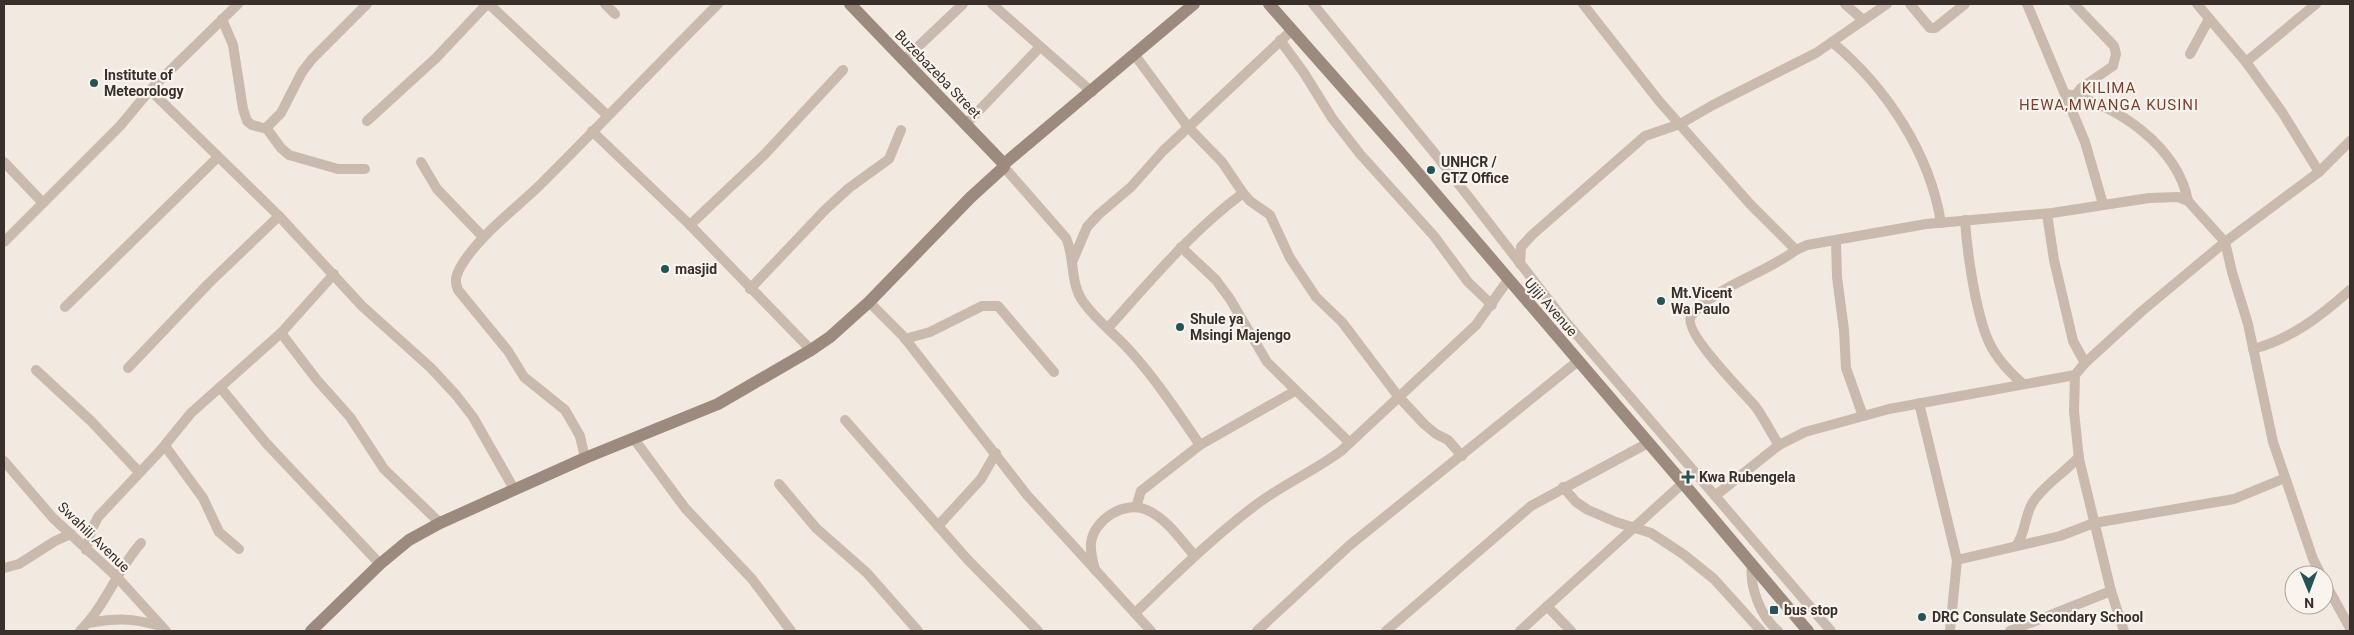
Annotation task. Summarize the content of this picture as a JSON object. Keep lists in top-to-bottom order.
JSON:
{
  "streets": {
    "street": ["Buzebazeba Street", "Ujiji Avenue", "Swahili Avenue"]
  },
  "districts": ["KILIMA HEWA,MWANGA KUSINI"],
  "places": {
    "other": [
      "Institute of Meteorology",
      "UNHCR / GTZ Office",
      "masjid",
      "Mt.Vicent Wa Paulo",
      "Shule ya Msingi Majengo",
      "DRC Consulate Secondary School"
    ],
    "health": ["Kwa Rubengela"],
    "transit": ["bus stop"]
  },
  "north": "bottom"
}
